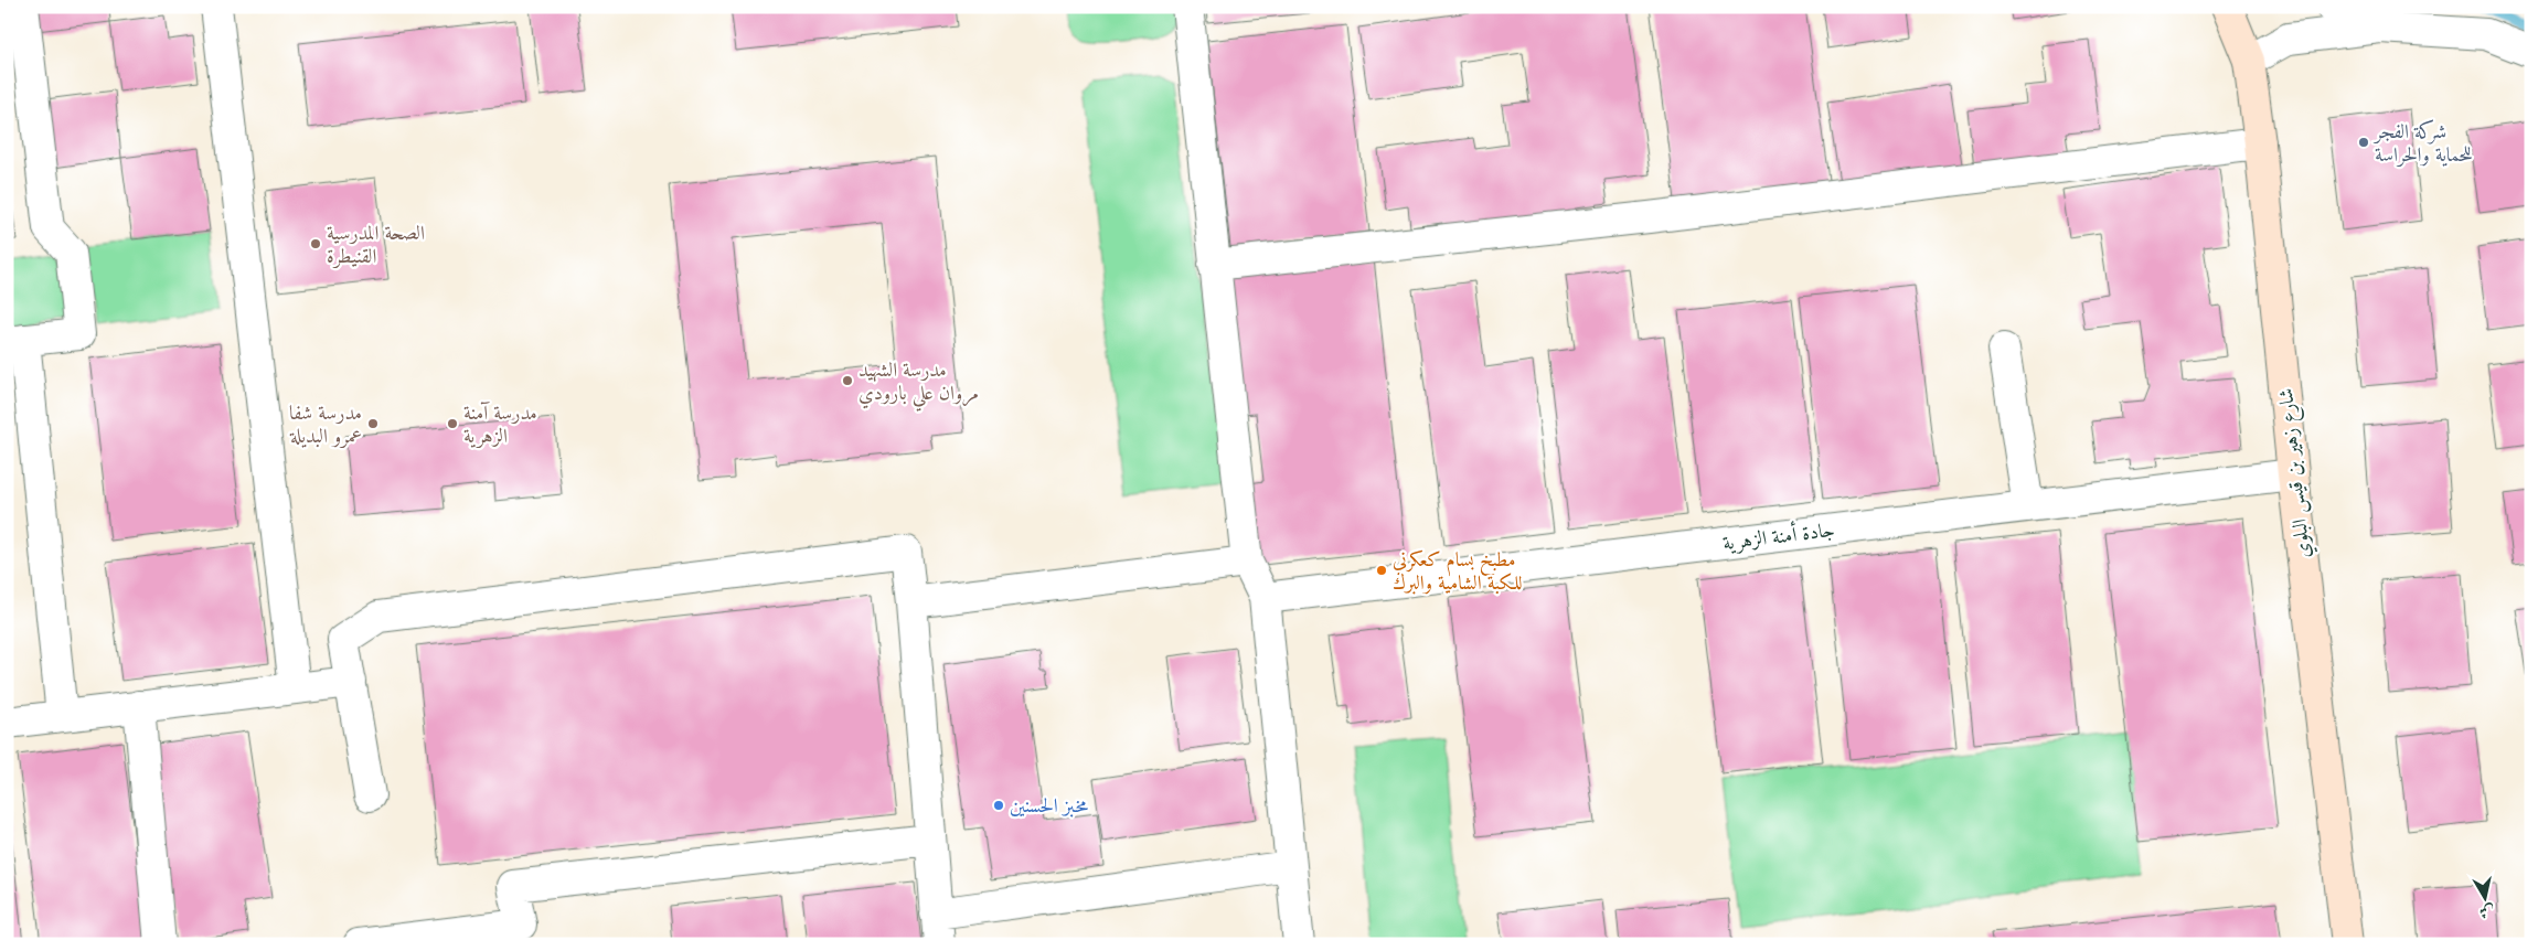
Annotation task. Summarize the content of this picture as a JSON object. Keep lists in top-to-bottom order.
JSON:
{
  "streets": {
    "main road": ["شارع زهير بن قيس البلوي"],
    "street": ["جادة أمنة الزهرية"]
  },
  "crossings": [
    ["شارع زهير بن قيس البلوي", "جادة أمنة الزهرية"]
  ],
  "places": [
    "شركة الفجر للحماية والحراسة",
    "الصحة المدرسية القنيطرة",
    "مدرسة الشهيد مروان علي بارودي",
    "مدرسة شفا عمرو البديلة",
    "مدرسة آمنة الزهرية",
    "مطبخ بسام كعكرني للكبة الشامية والبرك",
    "مخبز الحسنين"
  ],
  "north": "bottom"
}
